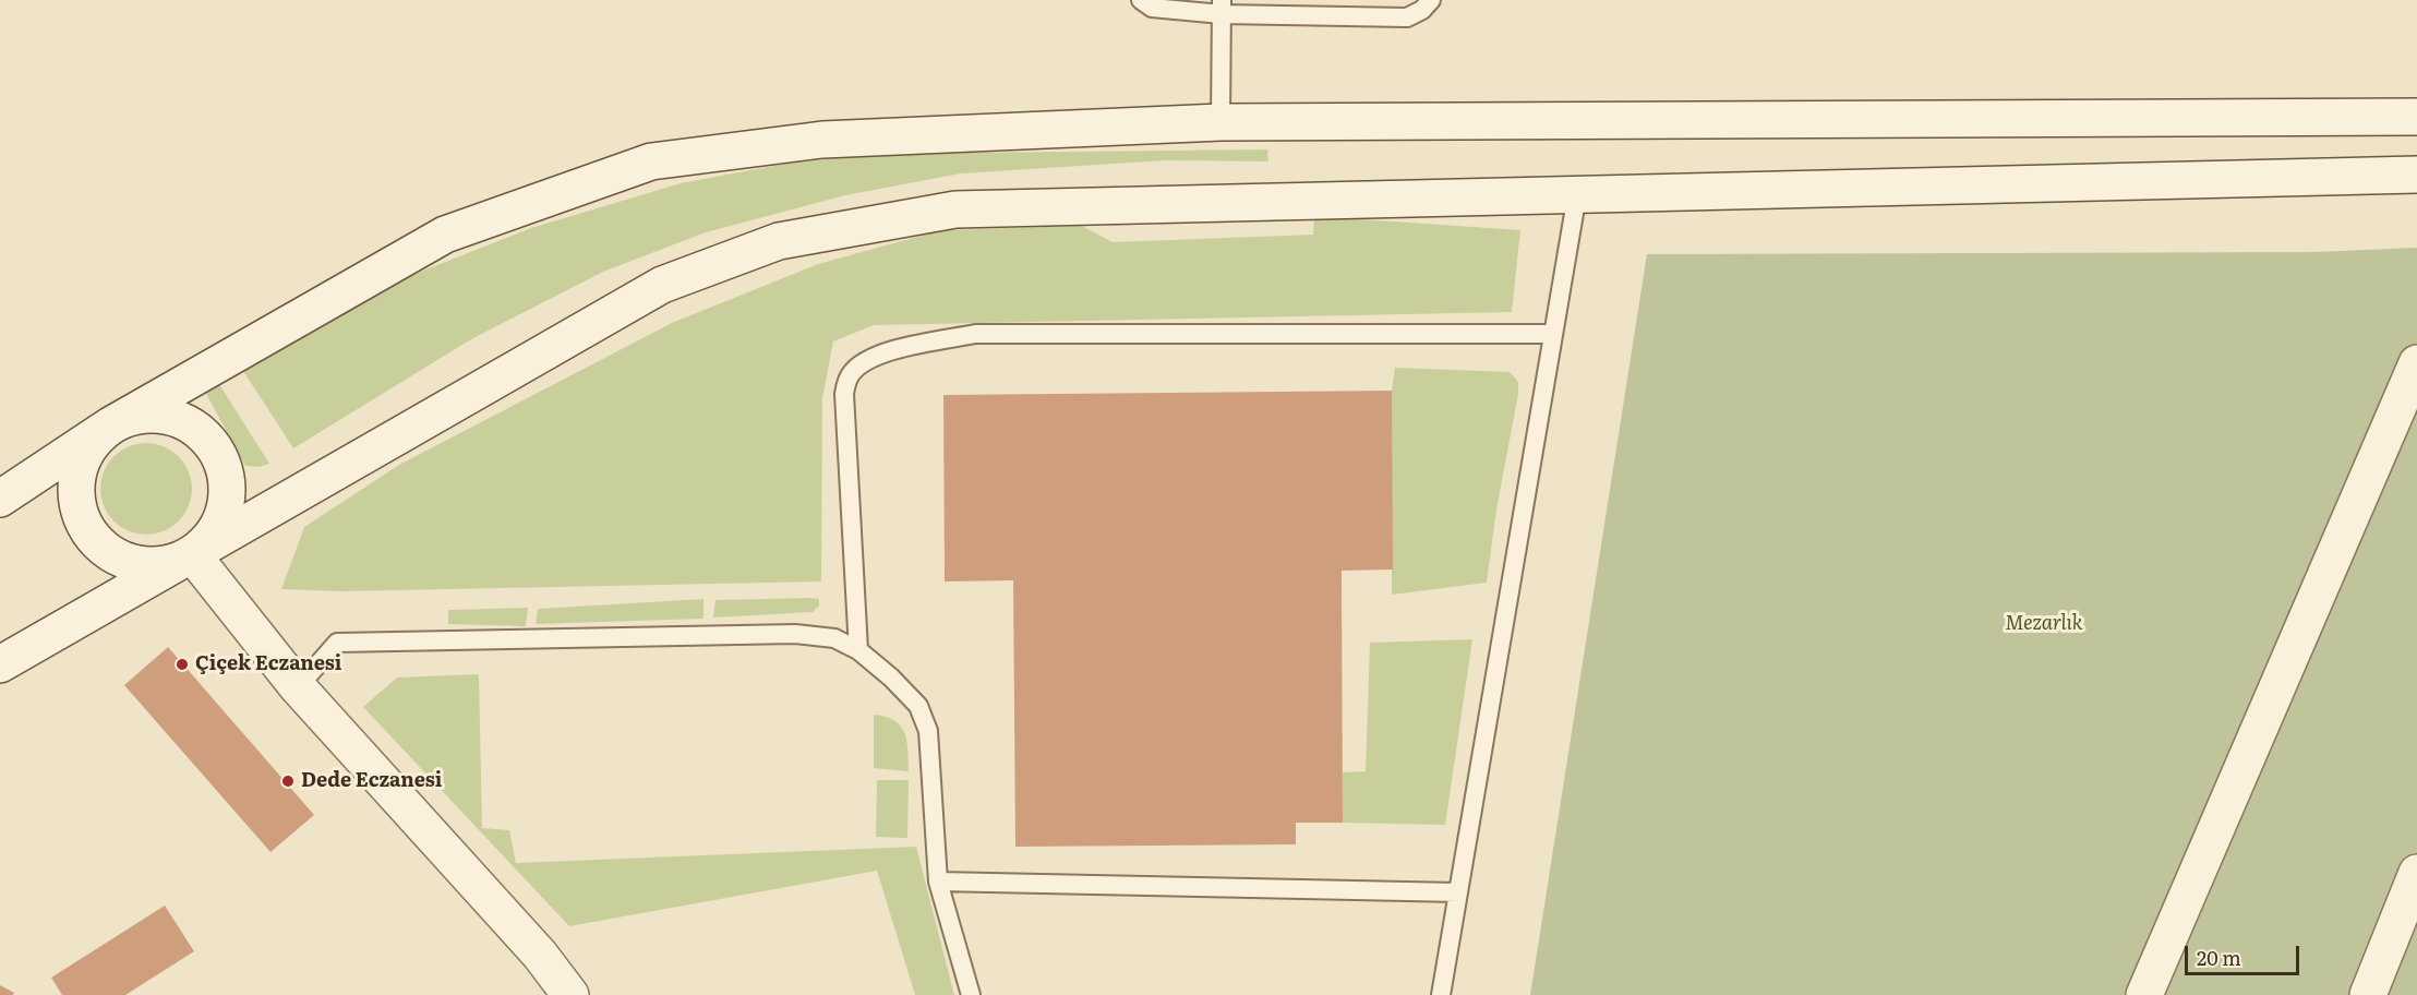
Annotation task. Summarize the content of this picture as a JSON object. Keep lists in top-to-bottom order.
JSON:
{
  "parks": ["Mezarlık"],
  "places": ["Çiçek Eczanesi", "Dede Eczanesi"],
  "scale_bar": "20 m"
}
